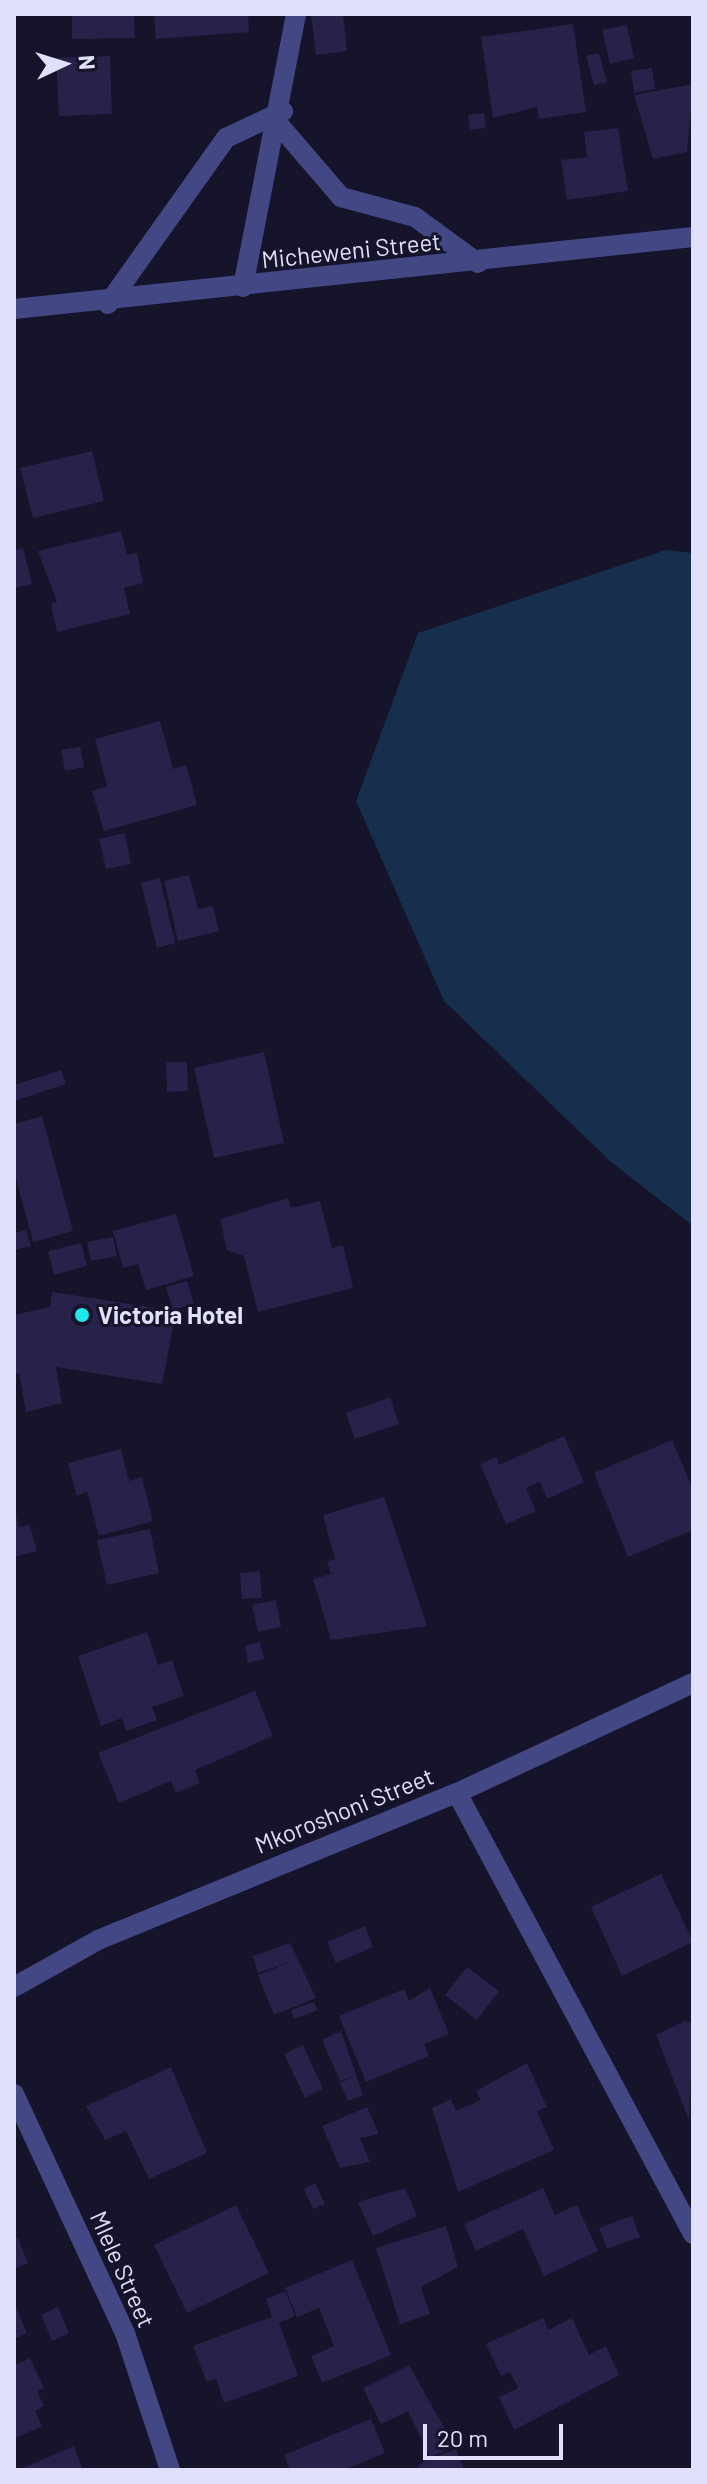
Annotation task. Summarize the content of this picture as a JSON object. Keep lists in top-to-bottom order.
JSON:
{
  "streets": {
    "street": ["Micheweni Street", "Mkoroshoni Street", "Mlele Street"]
  },
  "places": ["Victoria Hotel"],
  "scale_bar": "20 m",
  "north": "right"
}
